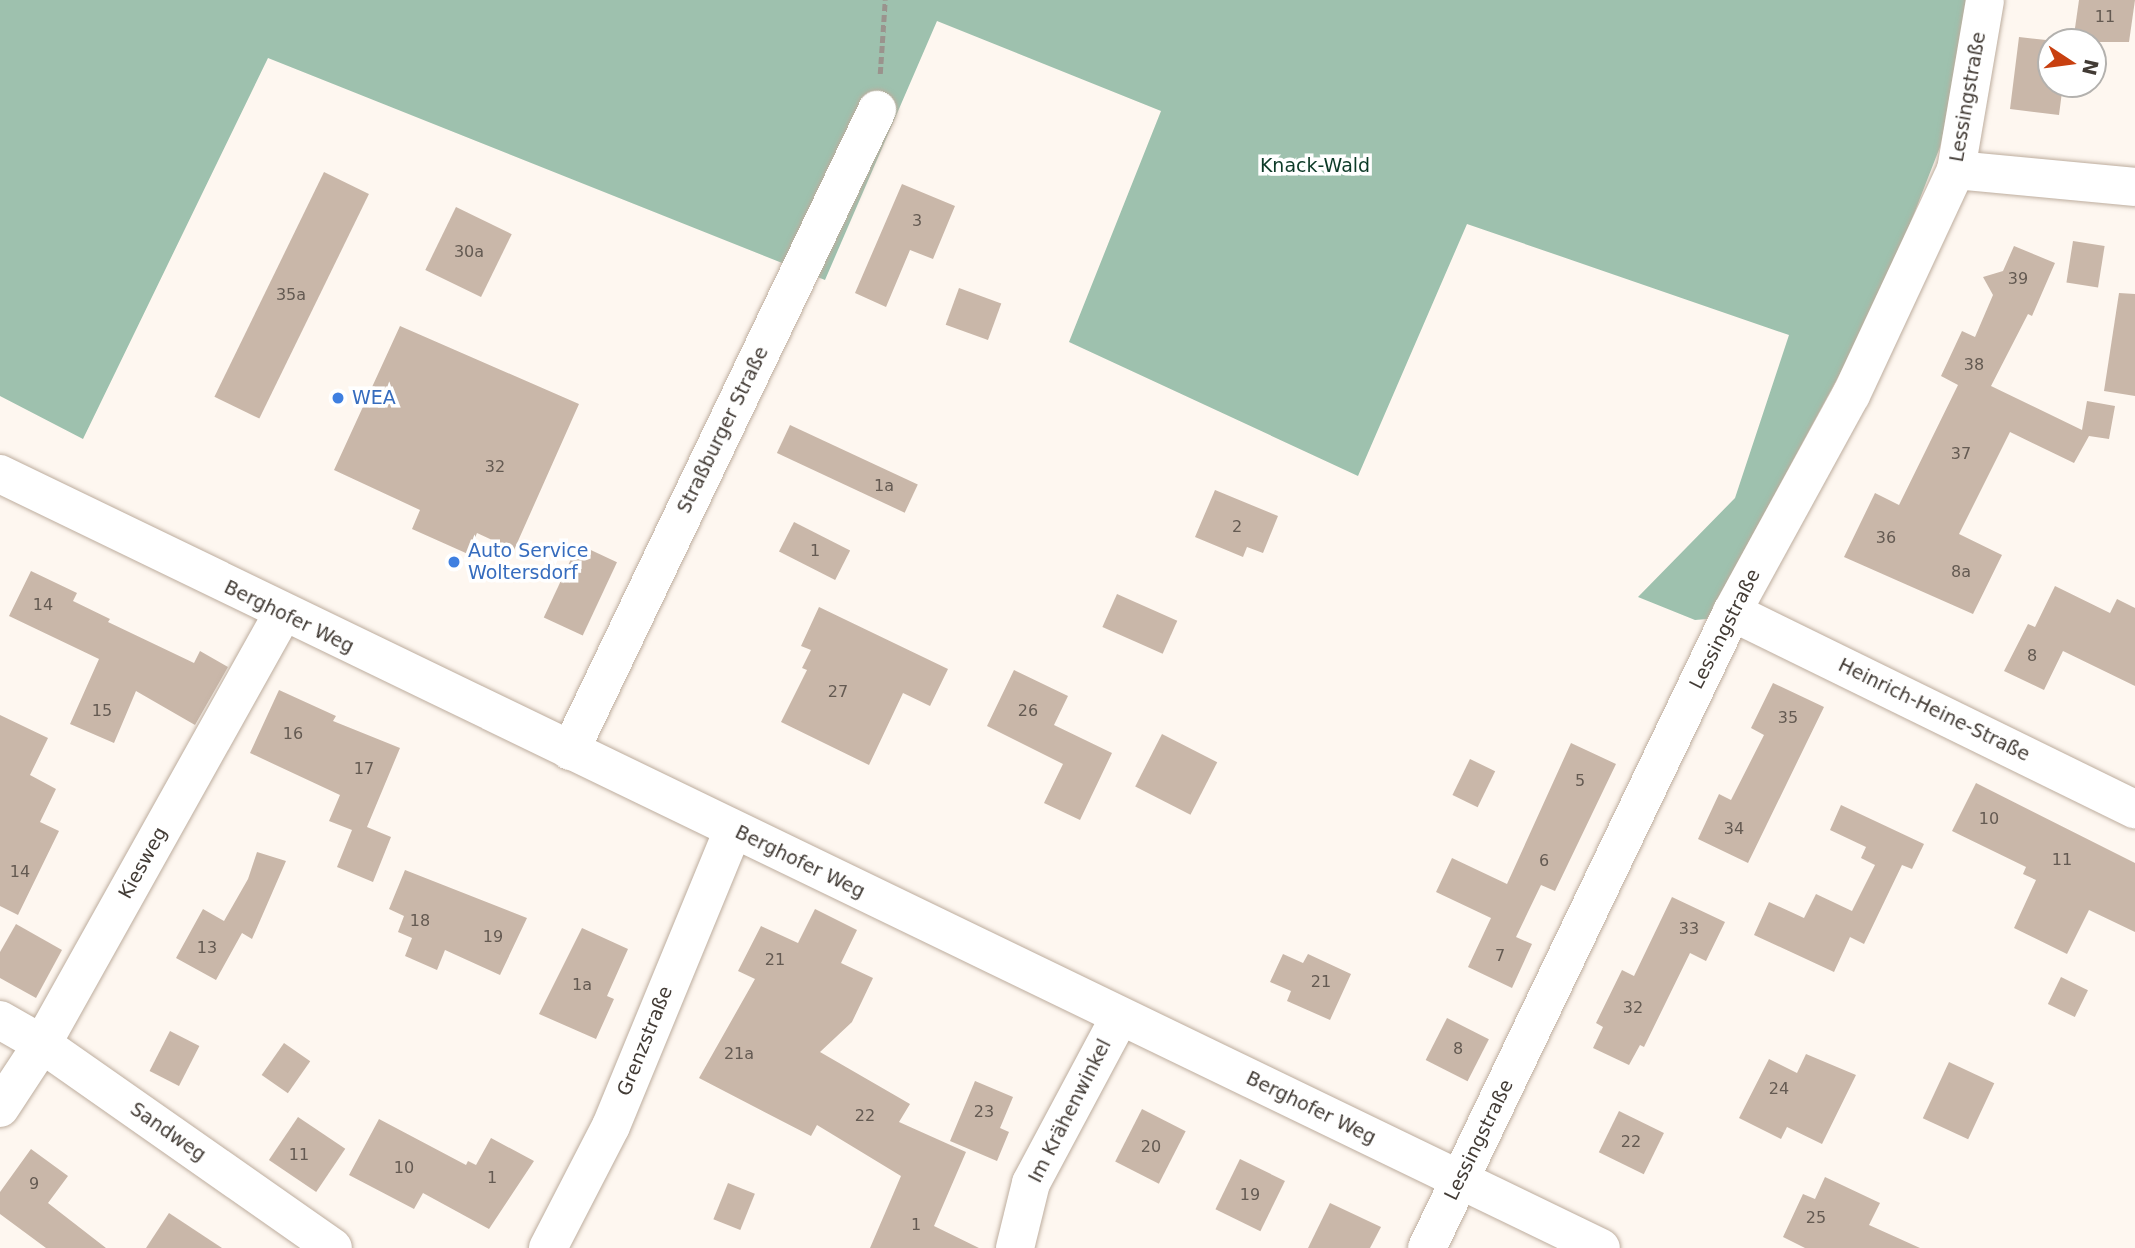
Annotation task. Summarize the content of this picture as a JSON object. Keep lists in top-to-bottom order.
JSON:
{
  "streets": {
    "street": [
      "Lessingstraße",
      "Straßburger Straße",
      "Berghofer Weg",
      "Heinrich-Heine-Straße",
      "Kiesweg",
      "Grenzstraße",
      "Im Krähenwinkel",
      "Sandweg"
    ]
  },
  "crossings": [
    ["Lessingstraße", "Berghofer Weg"],
    ["Lessingstraße", "Heinrich-Heine-Straße"],
    ["Straßburger Straße", "Berghofer Weg"],
    ["Berghofer Weg", "Kiesweg"],
    ["Berghofer Weg", "Grenzstraße"],
    ["Berghofer Weg", "Im Krähenwinkel"],
    ["Kiesweg", "Sandweg"]
  ],
  "parks": ["Knack-Wald"],
  "places": ["WEA", "Auto Service Woltersdorf"],
  "house_numbers": [
    "11",
    "3",
    "30a",
    "39",
    "35a",
    "38",
    "37",
    "32",
    "1a",
    "2",
    "36",
    "1",
    "8a",
    "14",
    "8",
    "27",
    "15",
    "26",
    "35",
    "16",
    "17",
    "5",
    "10",
    "34",
    "11",
    "6",
    "14",
    "18",
    "33",
    "19",
    "13",
    "7",
    "21",
    "21",
    "1a",
    "32",
    "8",
    "21a",
    "24",
    "23",
    "22",
    "22",
    "20",
    "11",
    "10",
    "1",
    "9",
    "19",
    "25",
    "1"
  ],
  "north": "right"
}
